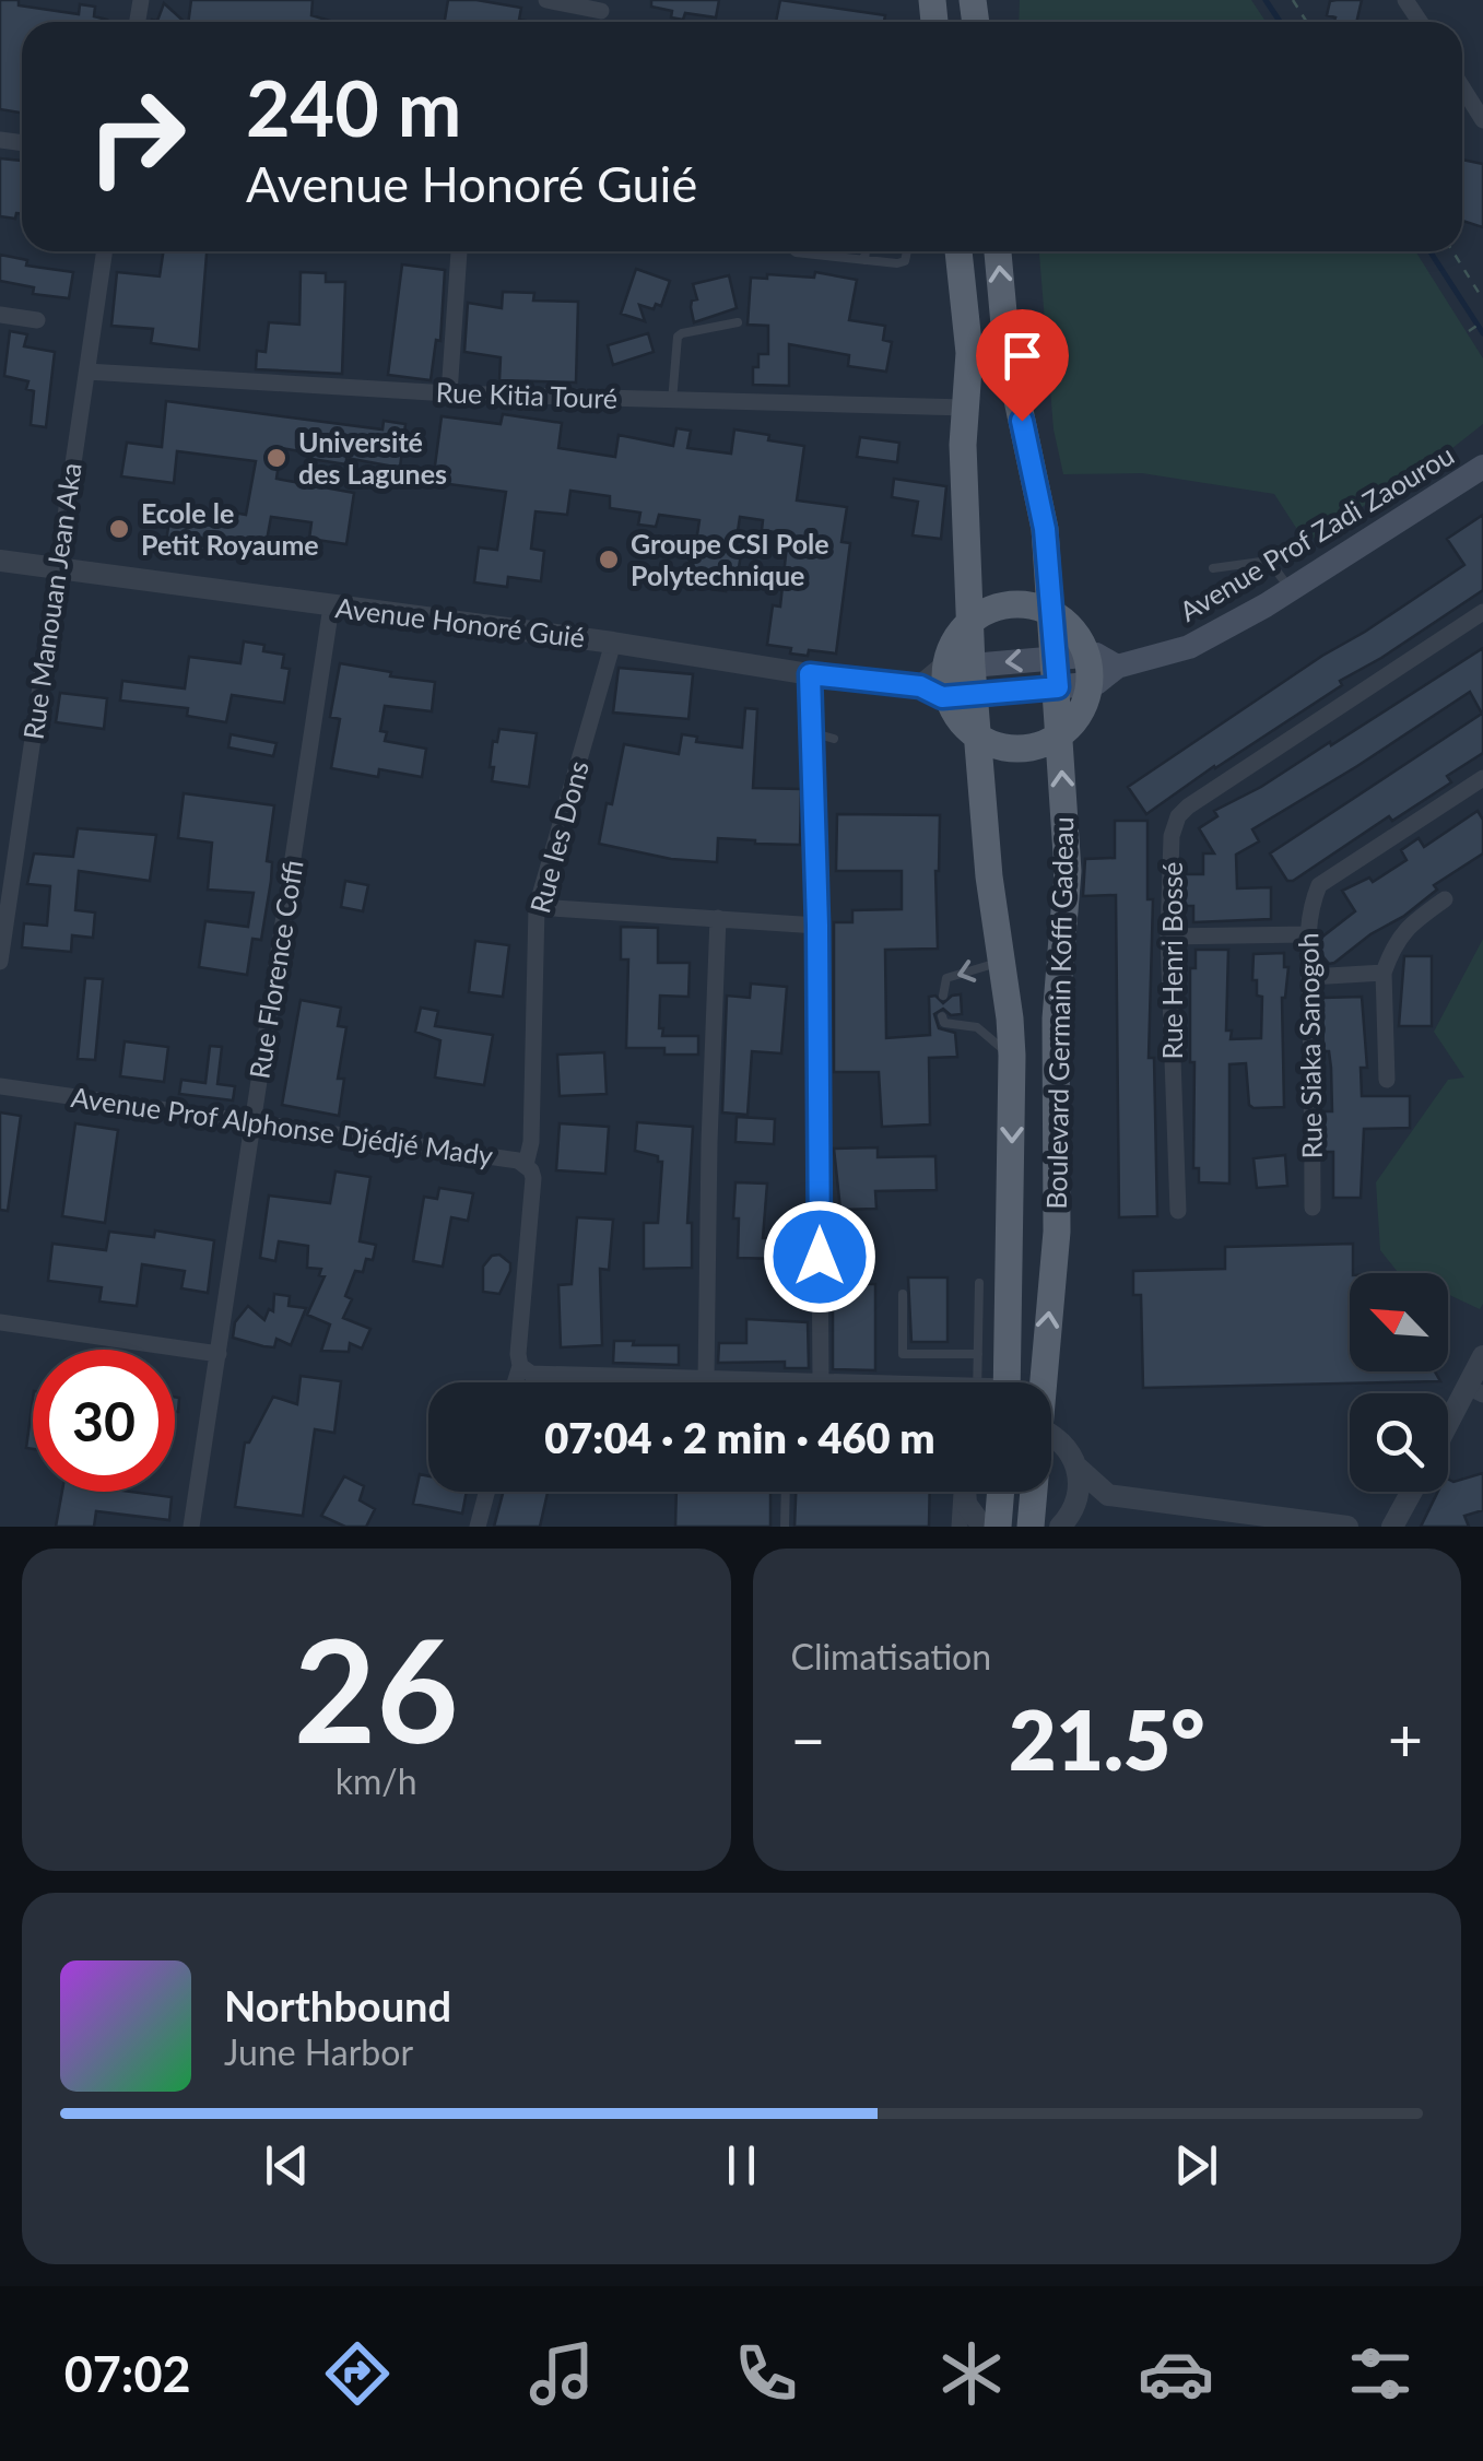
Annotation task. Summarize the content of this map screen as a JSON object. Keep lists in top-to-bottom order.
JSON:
{
  "streets": {
    "main road": ["Avenue Prof Zadi Zaourou", "Boulevard Germain Koffi Gadeau"],
    "street": [
      "Rue Kitia Touré",
      "Rue Manouan Jean Aka",
      "Avenue Honoré Guié",
      "Rue les Dons",
      "Rue Henri Bossé",
      "Rue Florence Coffi",
      "Rue Siaka Sanogoh",
      "Avenue Prof Alphonse Djédjé Mady"
    ]
  },
  "crossings": [
    ["Rue Kitia Touré", "Rue Manouan Jean Aka"],
    ["Rue Manouan Jean Aka", "Avenue Honoré Guié"],
    ["Avenue Honoré Guié", "Rue les Dons"],
    ["Avenue Honoré Guié", "Rue Florence Coffi"],
    ["Rue les Dons", "Avenue Prof Alphonse Djédjé Mady"],
    ["Rue Florence Coffi", "Avenue Prof Alphonse Djédjé Mady"]
  ],
  "places": ["Université des Lagunes", "Ecole le Petit Royaume", "Groupe CSI Pole Polytechnique"],
  "north": "top left",
  "page": {
    "turn": ["240 m", "Avenue Honoré Guié"],
    "limit": "30",
    "trip": "07:04 · 2 min · 460 m",
    "tile": [
      ["26", "km/h"],
      "Climatisation"
    ],
    "heat": ["−", "21.5°", "+"],
    "song": ["Northbound", "June Harbor"],
    "tabs": "07:02"
  }
}
